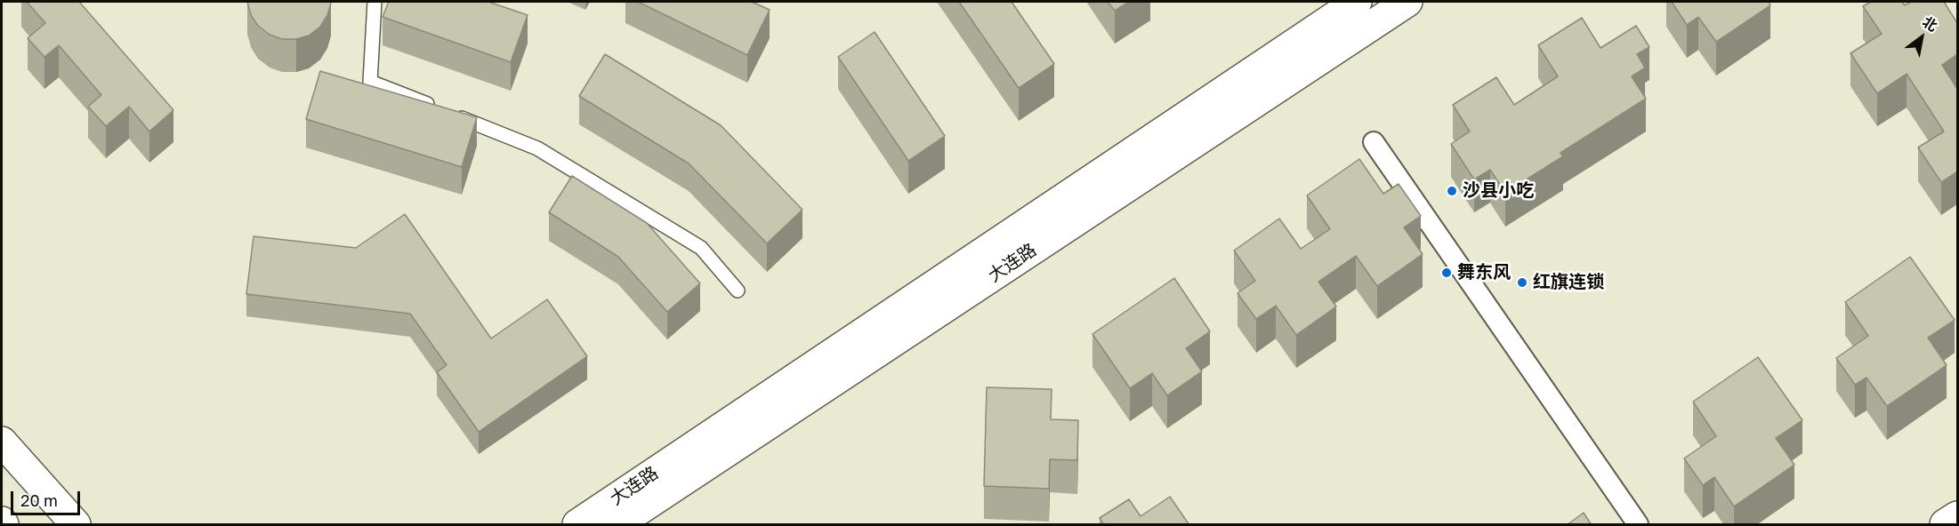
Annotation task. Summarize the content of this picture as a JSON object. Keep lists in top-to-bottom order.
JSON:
{
  "streets": {
    "main road": ["大连路"]
  },
  "places": ["沙县小吃", "舞东风", "红旗连锁"],
  "scale_bar": "20 m",
  "north": "top right"
}
